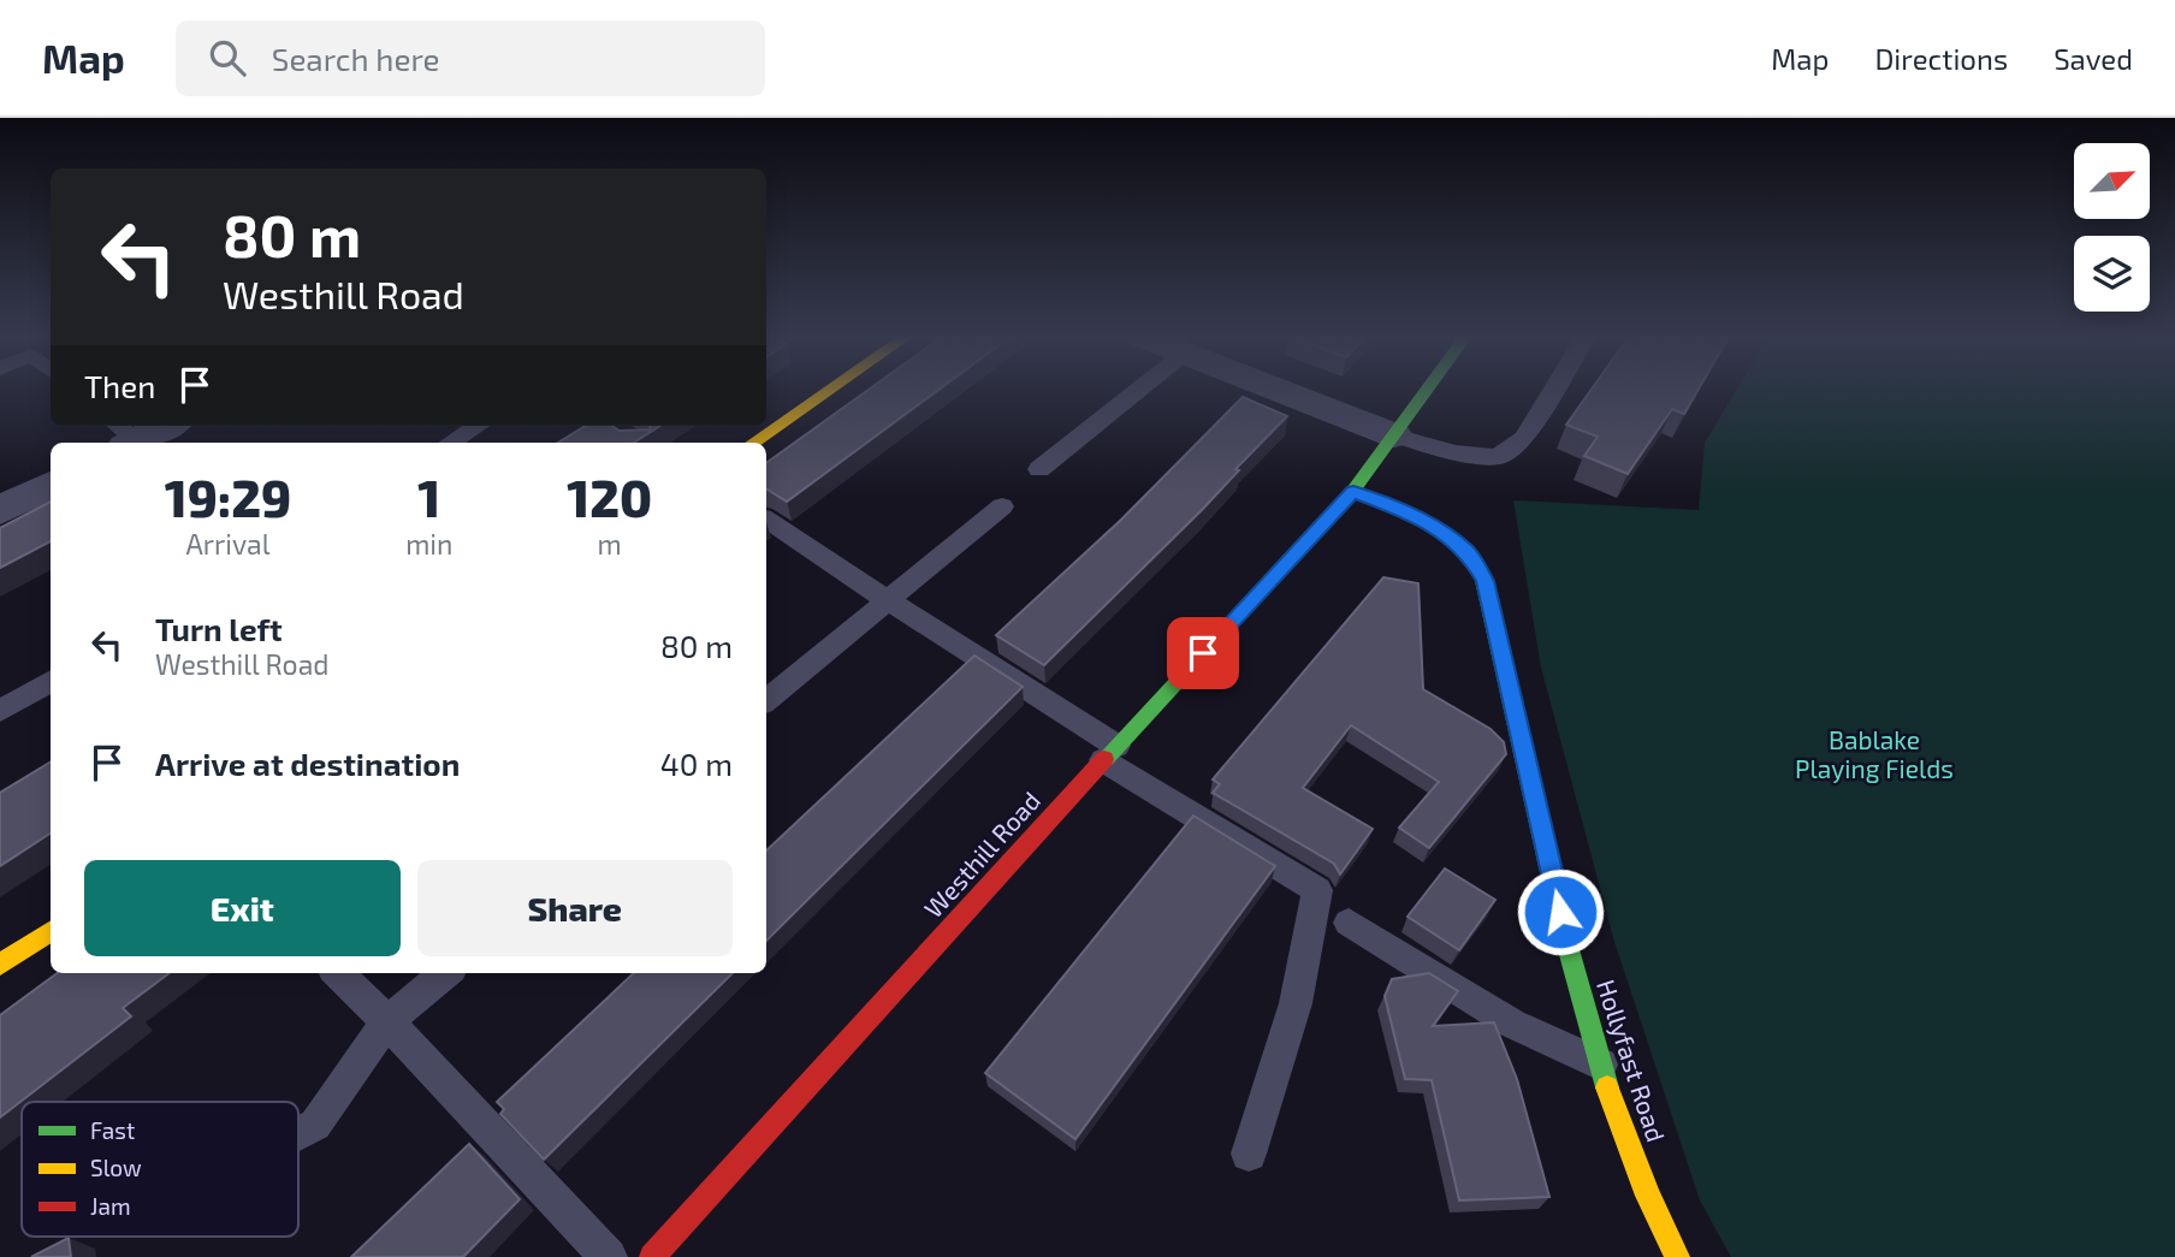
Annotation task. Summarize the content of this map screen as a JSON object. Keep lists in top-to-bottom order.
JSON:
{
  "streets": {
    "street": ["Westhill Road", "Hollyfast Road"]
  },
  "crossings": [
    ["Westhill Road", "Hollyfast Road"]
  ],
  "parks": ["Bablake Playing Fields"],
  "legend": ["Fast", "Slow", "Jam"],
  "north": "top right",
  "page": {
    "header": "Map",
    "search": "Search here",
    "nav": ["Map", "Directions", "Saved"],
    "turn": ["80 m", "Westhill Road"],
    "then": "Then",
    "eta": [
      "19:29",
      "Arrival",
      "1",
      "min",
      "120",
      "m"
    ],
    "list": [
      {
        "name": "Turn left",
        "note": "Westhill Road",
        "value": "80 m"
      },
      {
        "name": "Arrive at destination",
        "value": "40 m"
      }
    ],
    "buttons": ["Exit", "Share"]
  }
}
